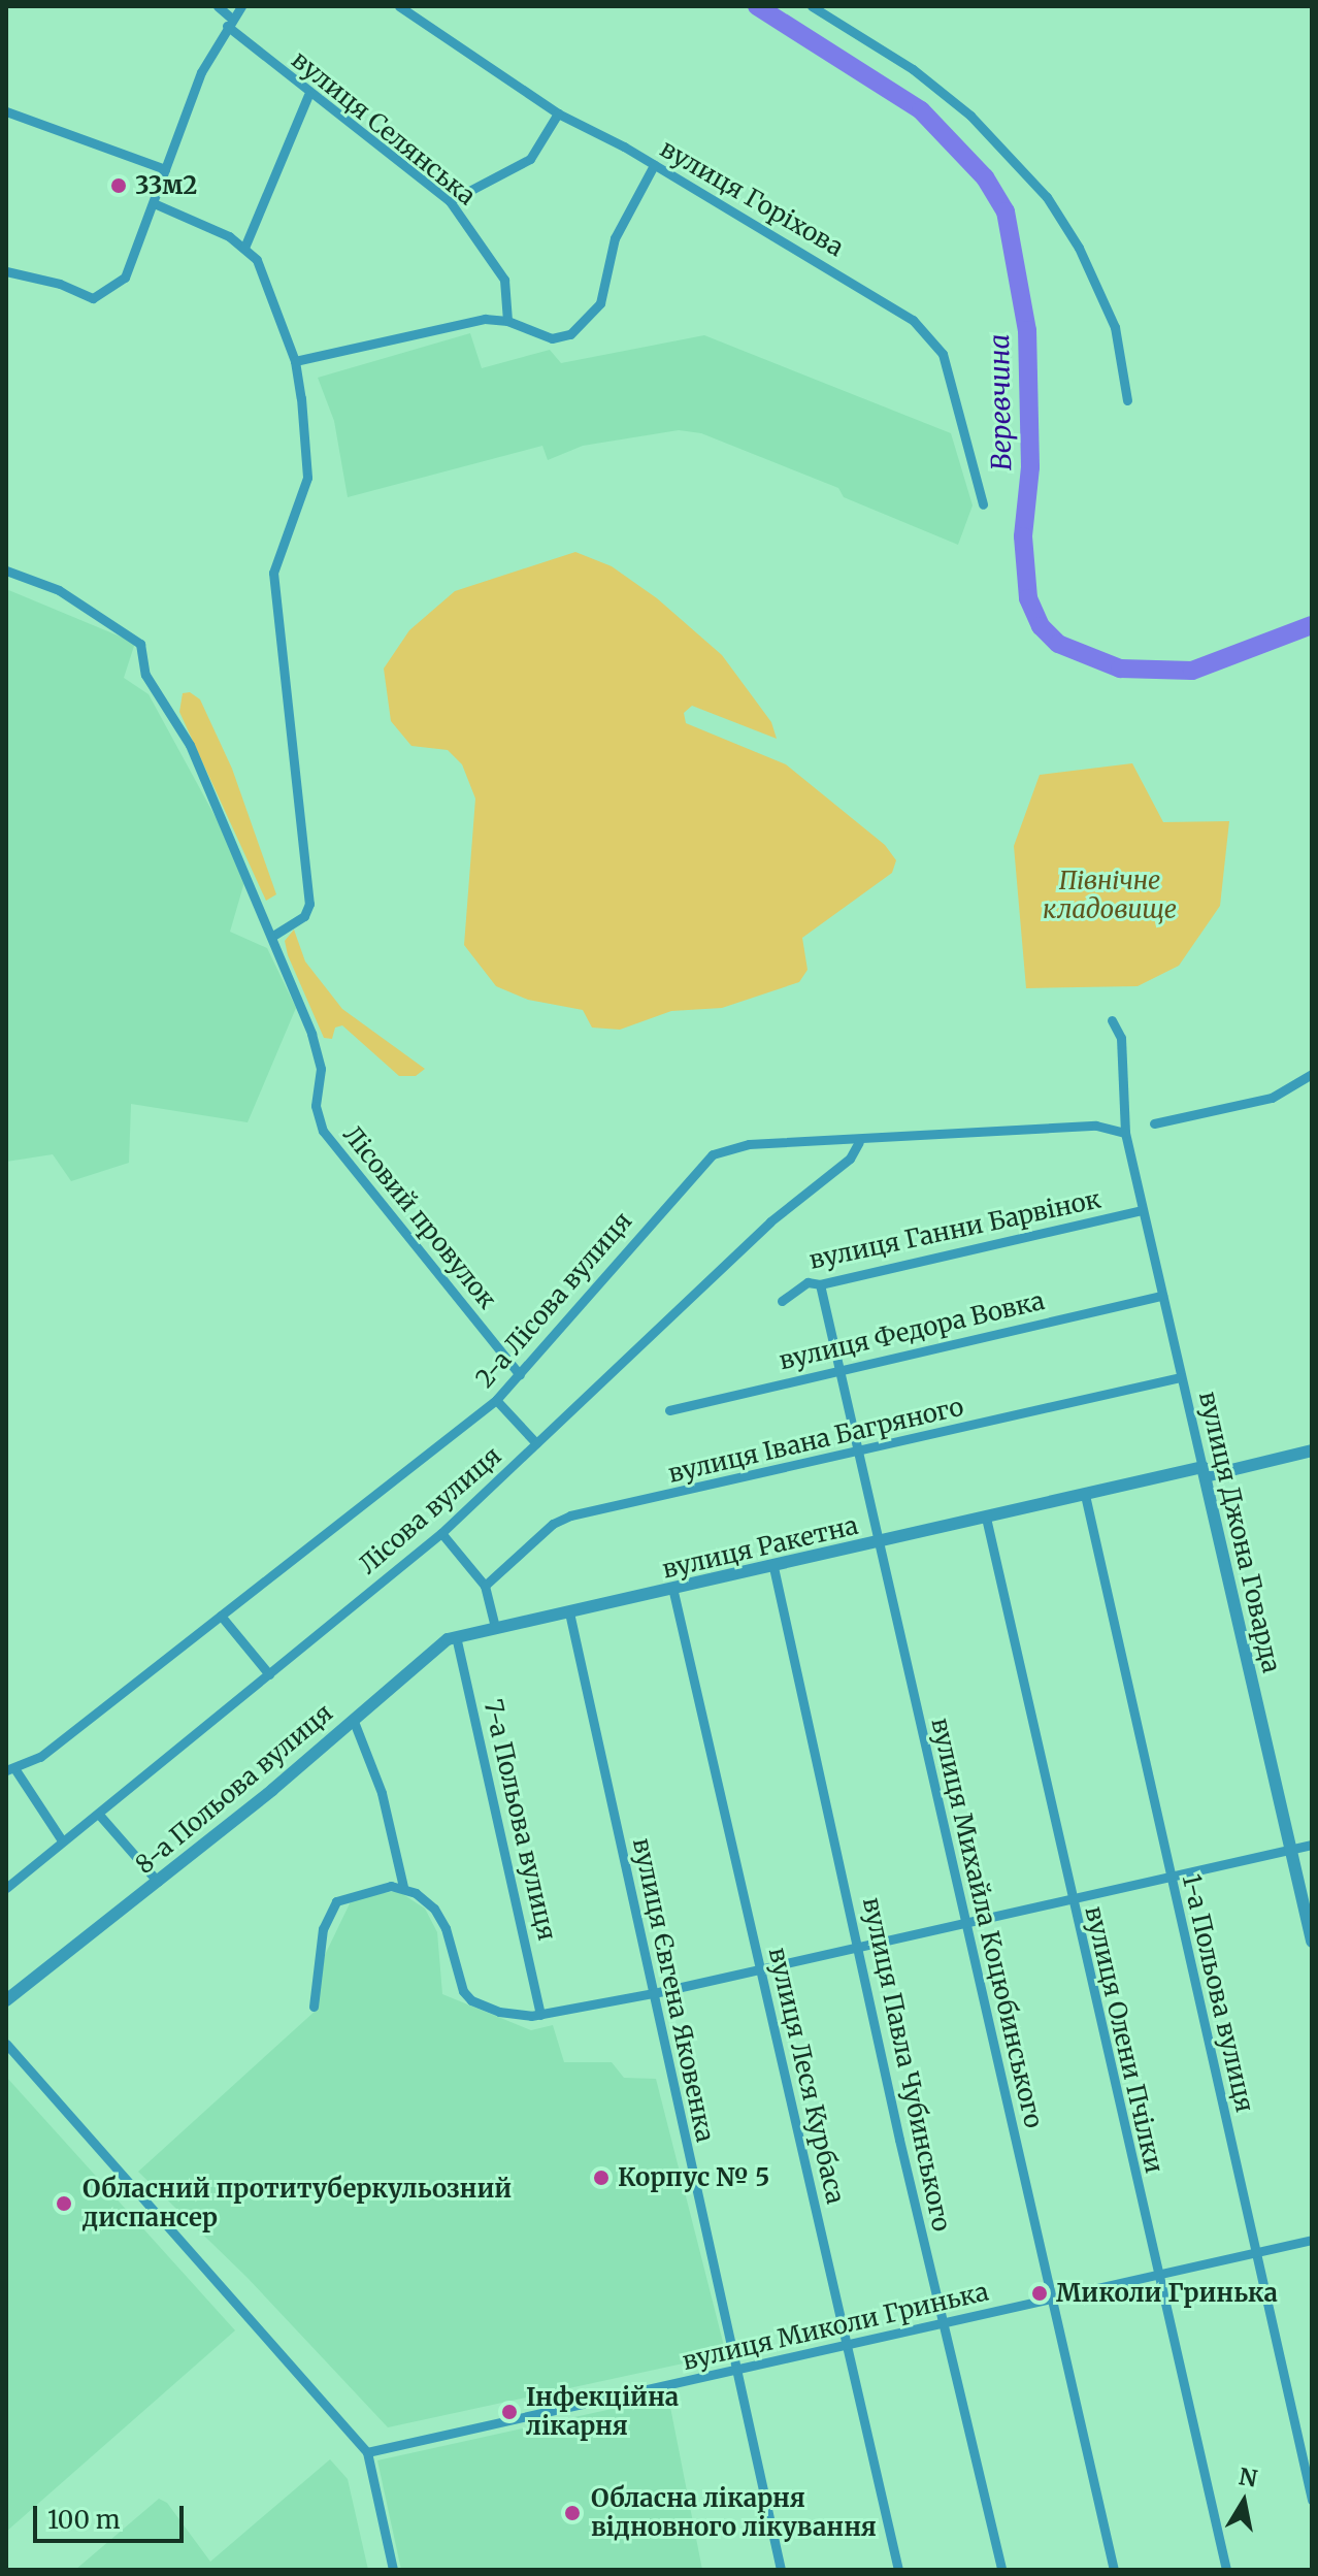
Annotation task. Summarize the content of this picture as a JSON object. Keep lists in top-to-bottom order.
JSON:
{
  "streets": {
    "street": [
      "вулиця Селянська",
      "вулиця Горіхова",
      "Лісовий провулок",
      "вулиця Ганни Барвінок",
      "2-а Лісова вулиця",
      "вулиця Федора Вовка",
      "вулиця Івана Багряного",
      "Лісова вулиця",
      "вулиця Джона Говарда",
      "вулиця Ракетна",
      "8-а Польова вулиця",
      "7-а Польова вулиця",
      "вулиця Михайла Коцюбинського",
      "вулиця Євгена Яковенка",
      "1-а Польова вулиця",
      "вулиця Олени Пчілки",
      "вулиця Павла Чубинського",
      "вулиця Леся Курбаса",
      "вулиця Миколи Гринька"
    ]
  },
  "crossings": [
    ["Лісовий провулок", "2-а Лісова вулиця"],
    ["вулиця Ганни Барвінок", "вулиця Джона Говарда"],
    ["вулиця Ганни Барвінок", "вулиця Михайла Коцюбинського"],
    ["2-а Лісова вулиця", "Лісова вулиця"],
    ["2-а Лісова вулиця", "вулиця Джона Говарда"],
    ["вулиця Федора Вовка", "вулиця Джона Говарда"],
    ["вулиця Федора Вовка", "вулиця Михайла Коцюбинського"],
    ["вулиця Івана Багряного", "вулиця Джона Говарда"],
    ["вулиця Івана Багряного", "вулиця Михайла Коцюбинського"],
    ["вулиця Джона Говарда", "вулиця Ракетна"],
    ["вулиця Ракетна", "8-а Польова вулиця"],
    ["вулиця Ракетна", "7-а Польова вулиця"],
    ["вулиця Ракетна", "вулиця Михайла Коцюбинського"],
    ["вулиця Ракетна", "вулиця Євгена Яковенка"],
    ["вулиця Ракетна", "1-а Польова вулиця"],
    ["вулиця Ракетна", "вулиця Олени Пчілки"],
    ["вулиця Ракетна", "вулиця Павла Чубинського"],
    ["вулиця Ракетна", "вулиця Леся Курбаса"],
    ["вулиця Михайла Коцюбинського", "вулиця Миколи Гринька"],
    ["вулиця Євгена Яковенка", "вулиця Миколи Гринька"],
    ["1-а Польова вулиця", "вулиця Миколи Гринька"],
    ["вулиця Олени Пчілки", "вулиця Миколи Гринька"],
    ["вулиця Павла Чубинського", "вулиця Миколи Гринька"],
    ["вулиця Леся Курбаса", "вулиця Миколи Гринька"]
  ],
  "water": ["Веревчина"],
  "parks": ["Північне кладовище"],
  "places": [
    "33м2",
    "Корпус № 5",
    "Обласний протитуберкульозний диспансер",
    "Миколи Гринька",
    "Інфекційна лікарня",
    "Обласна лікарня відновного лікування"
  ],
  "scale_bar": "100 m",
  "north": "top"
}
